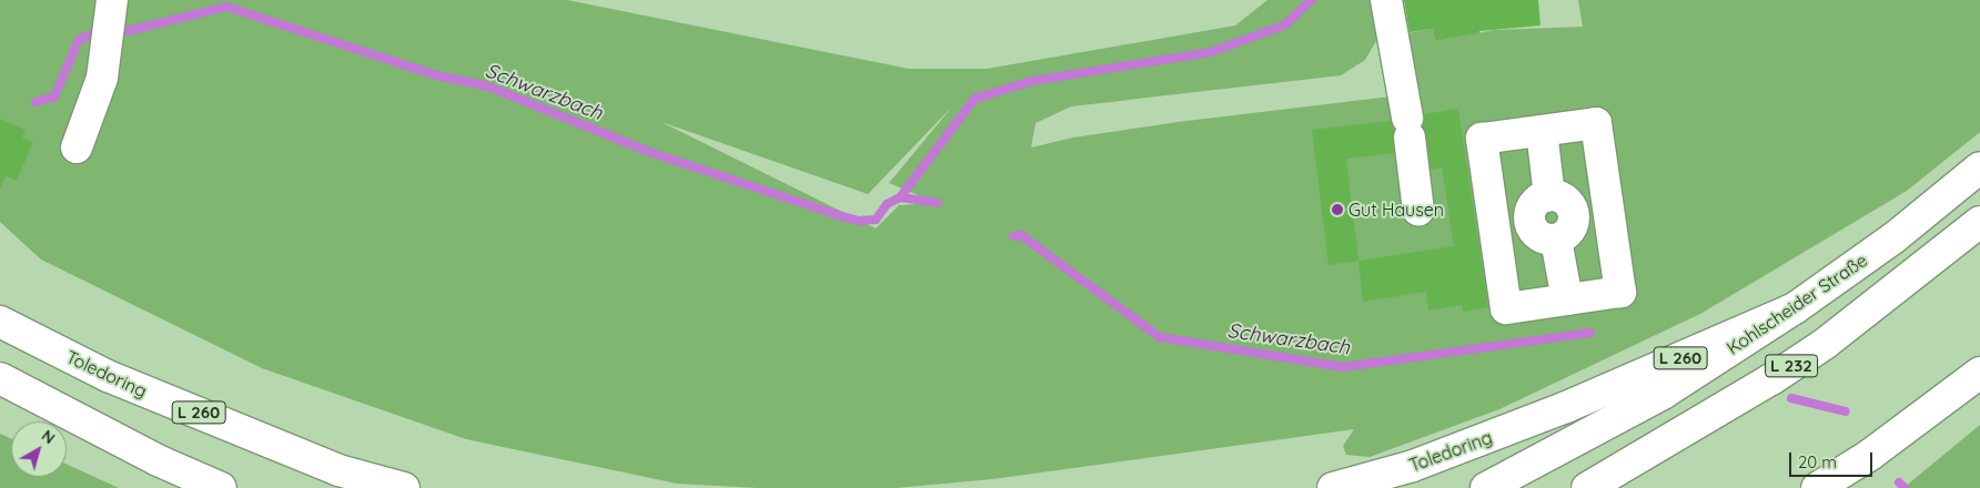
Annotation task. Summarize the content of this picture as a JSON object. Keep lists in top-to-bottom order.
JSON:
{
  "streets": {
    "main road": [
      "Kohlscheider Straße",
      "L 260",
      "L 232",
      "Toledoring"
    ]
  },
  "crossings": [
    ["Kohlscheider Straße", "Toledoring"]
  ],
  "water": ["Schwarzbach"],
  "places": ["Gut Hausen"],
  "scale_bar": "20 m",
  "north": "top right"
}
